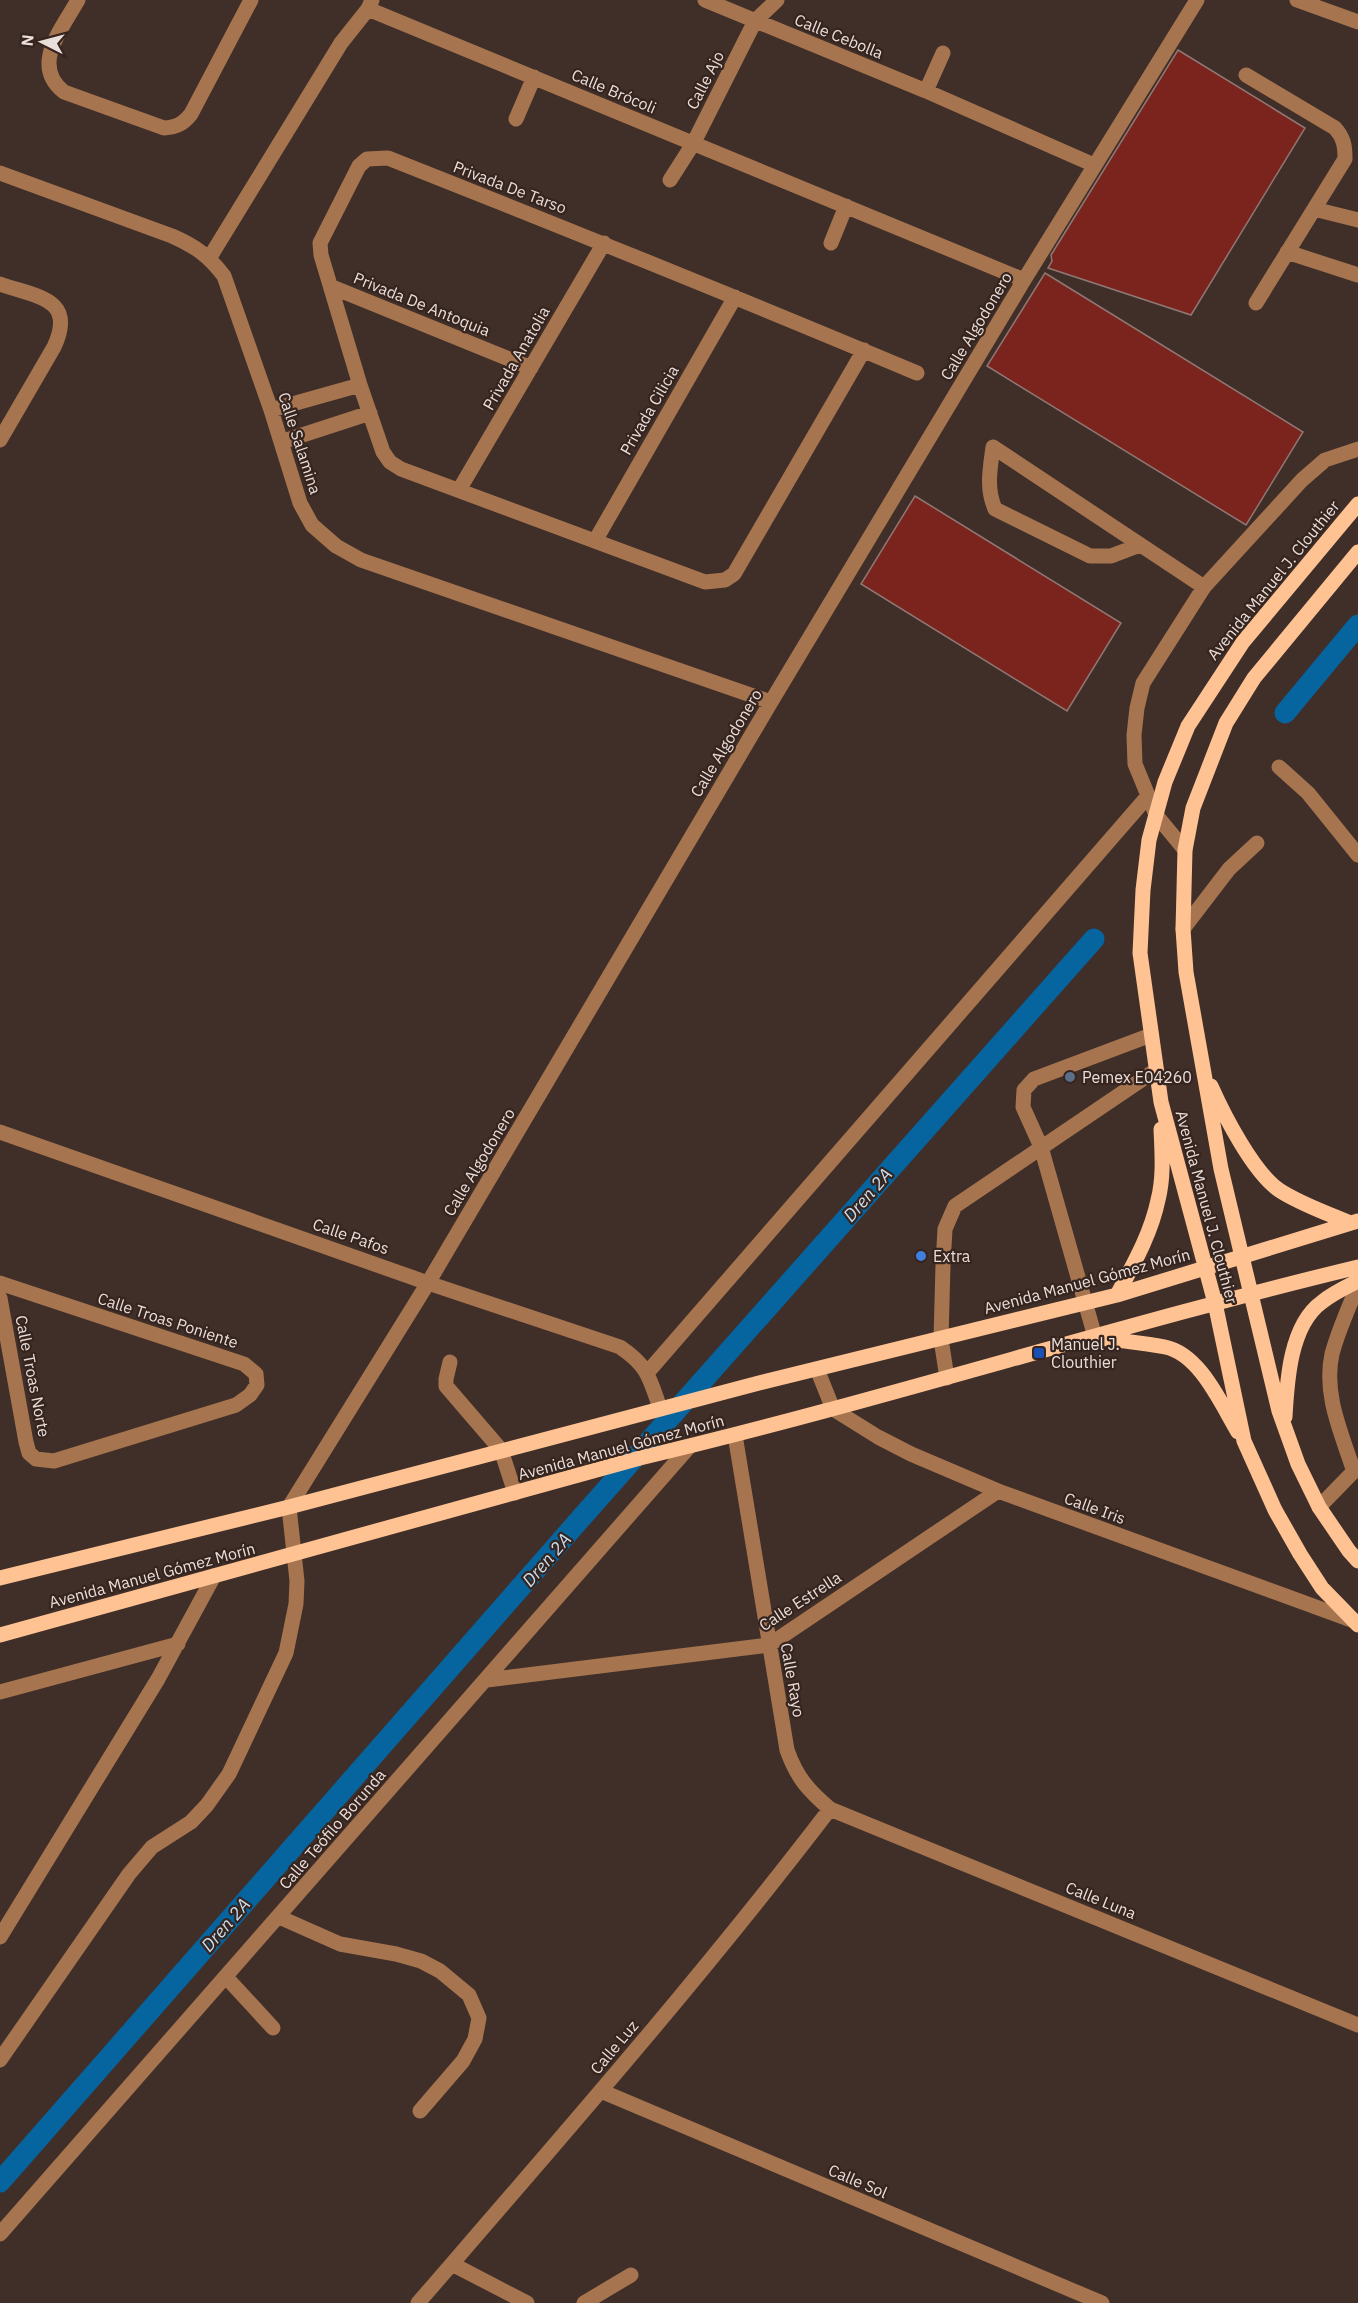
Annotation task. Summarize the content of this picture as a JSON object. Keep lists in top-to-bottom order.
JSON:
{
  "streets": {
    "main road": ["Avenida Manuel J. Clouthier", "Avenida Manuel Gómez Morín"],
    "street": [
      "Calle Cebolla",
      "Calle Ajo",
      "Calle Brócoli",
      "Privada De Tarso",
      "Privada De Antoquia",
      "Calle Algodonero",
      "Privada Anatolia",
      "Privada Cilicia",
      "Calle Salamina",
      "Calle Pafos",
      "Calle Troas Poniente",
      "Calle Troas Norte",
      "Calle Iris",
      "Calle Estrella",
      "Calle Rayo",
      "Calle Teófilo Borunda",
      "Calle Luna",
      "Calle Luz",
      "Calle Sol"
    ]
  },
  "crossings": [
    ["Calle Cebolla", "Calle Ajo"],
    ["Calle Cebolla", "Calle Algodonero"],
    ["Calle Ajo", "Calle Brócoli"],
    ["Calle Brócoli", "Calle Algodonero"],
    ["Privada De Tarso", "Privada De Antoquia"],
    ["Privada De Tarso", "Privada Anatolia"],
    ["Privada De Tarso", "Privada Cilicia"],
    ["Privada De Antoquia", "Privada Anatolia"],
    ["Calle Algodonero", "Calle Salamina"],
    ["Calle Algodonero", "Calle Pafos"],
    ["Calle Algodonero", "Avenida Manuel Gómez Morín"],
    ["Avenida Manuel J. Clouthier", "Avenida Manuel Gómez Morín"],
    ["Avenida Manuel J. Clouthier", "Calle Iris"],
    ["Calle Pafos", "Avenida Manuel Gómez Morín"],
    ["Avenida Manuel Gómez Morín", "Calle Iris"],
    ["Avenida Manuel Gómez Morín", "Calle Rayo"],
    ["Avenida Manuel Gómez Morín", "Calle Teófilo Borunda"],
    ["Calle Troas Poniente", "Calle Troas Norte"],
    ["Calle Iris", "Calle Estrella"],
    ["Calle Estrella", "Calle Rayo"],
    ["Calle Estrella", "Calle Teófilo Borunda"],
    ["Calle Rayo", "Calle Luna"],
    ["Calle Rayo", "Calle Luz"],
    ["Calle Luna", "Calle Luz"],
    ["Calle Luz", "Calle Sol"]
  ],
  "water": ["Dren 2A"],
  "places": {
    "other": ["Pemex E04260", "Extra"],
    "transit": ["Manuel J. Clouthier"]
  },
  "north": "left"
}
